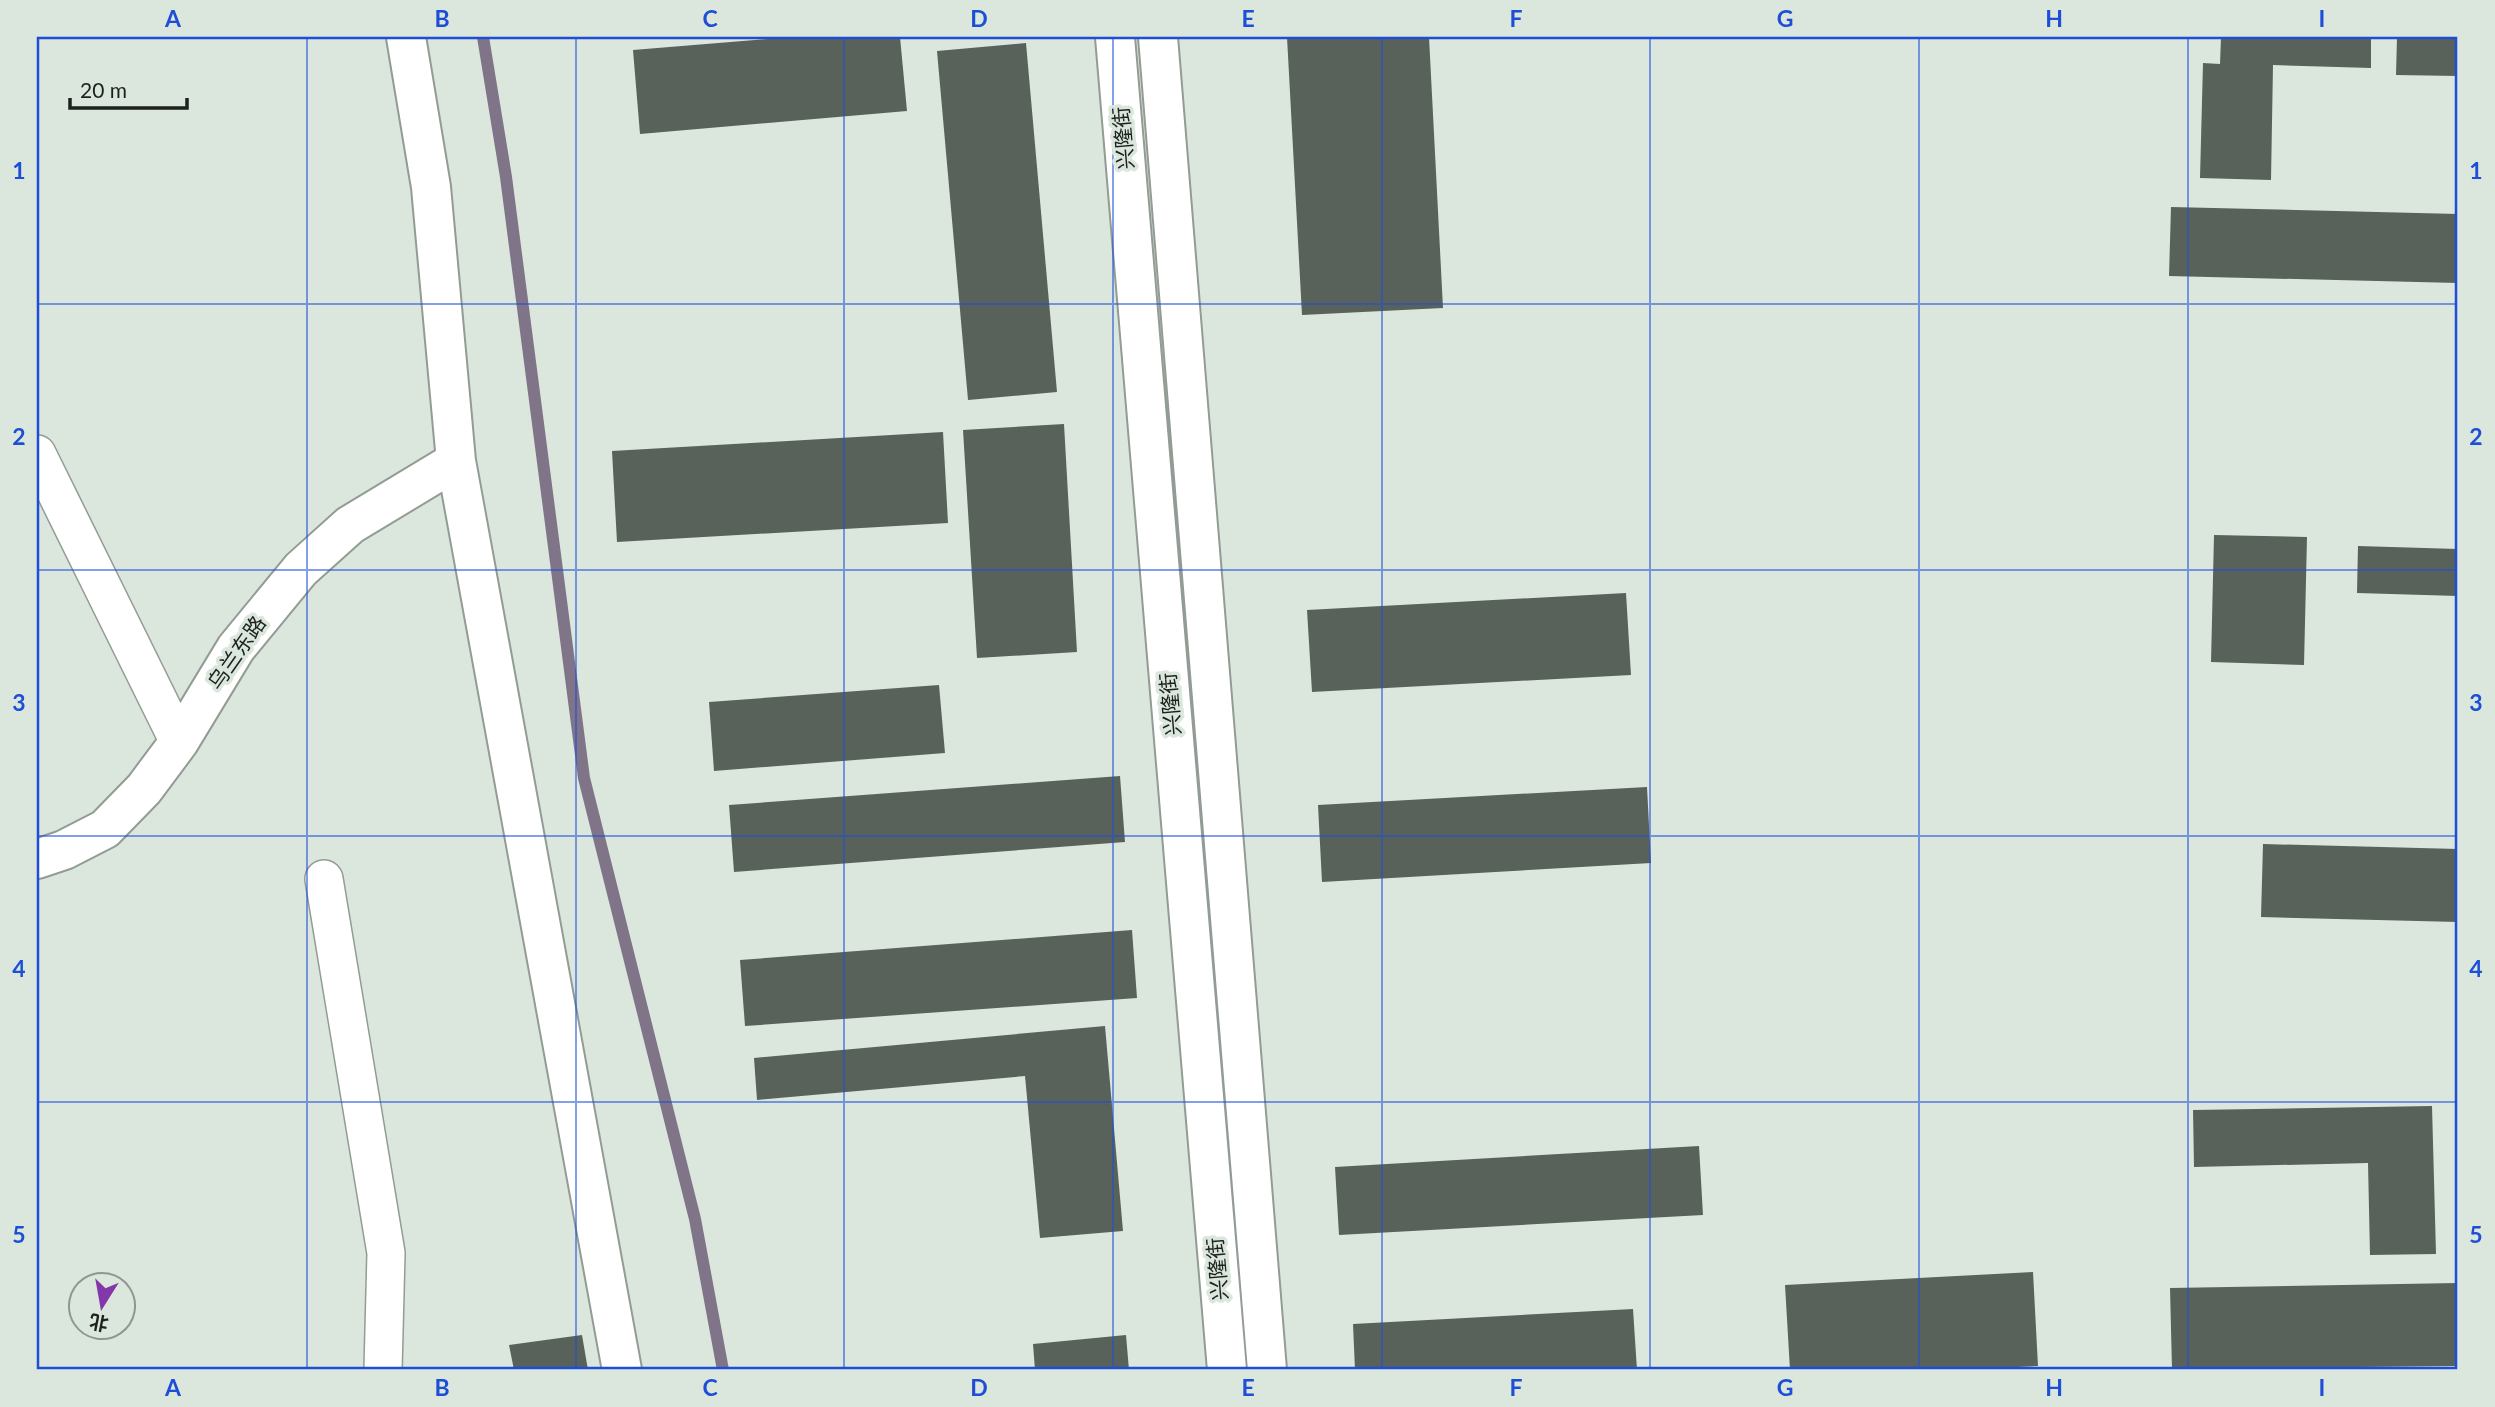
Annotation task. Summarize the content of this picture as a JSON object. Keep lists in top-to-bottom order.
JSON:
{
  "streets": {
    "main road": ["兴隆街", "乌兰东路"]
  },
  "scale_bar": "20 m",
  "north": "bottom",
  "grid": {
    "columns": [
      "A",
      "B",
      "C",
      "D",
      "E",
      "F",
      "G",
      "H",
      "I"
    ],
    "rows": [
      "1",
      "2",
      "3",
      "4",
      "5"
    ]
  }
}
